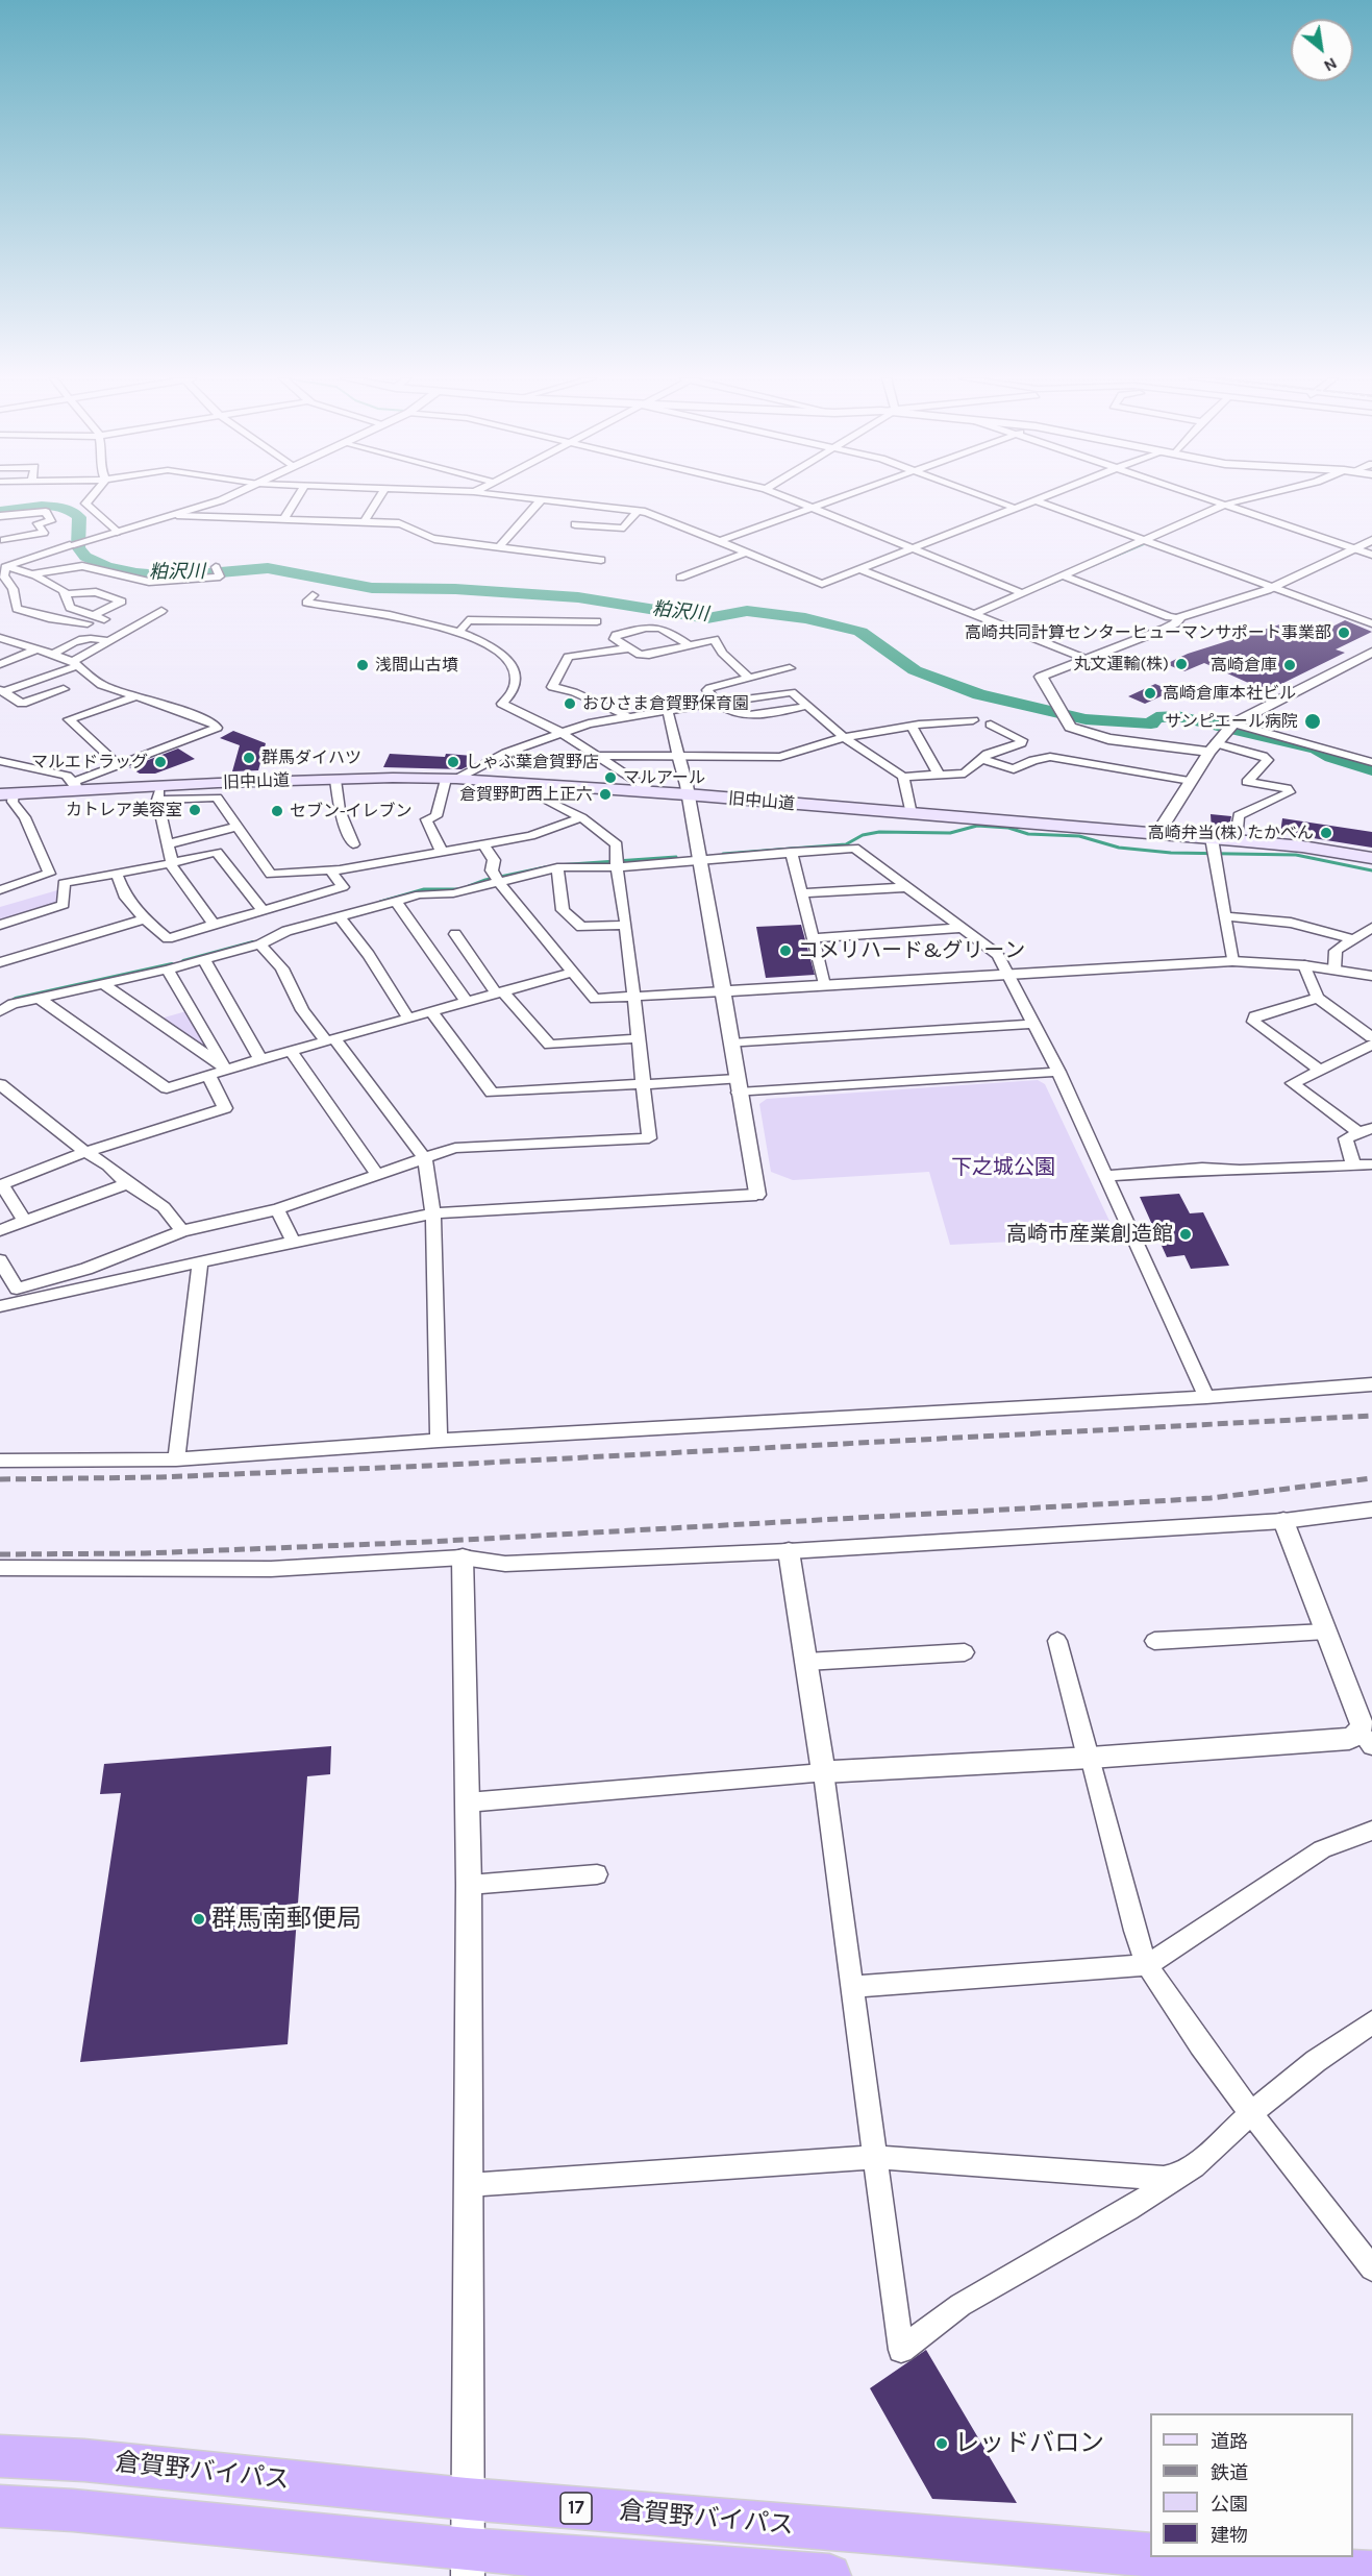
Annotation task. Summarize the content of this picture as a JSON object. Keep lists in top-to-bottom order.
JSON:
{
  "streets": {
    "highway": ["倉賀野バイパス", "17"],
    "main road": ["旧中山道"]
  },
  "water": ["粕沢川"],
  "parks": ["下之城公園"],
  "places": [
    "高崎共同計算センターヒューマンサポート事業部",
    "丸文運輸(株)",
    "浅間山古墳",
    "高崎倉庫",
    "高崎倉庫本社ビル",
    "おひさま倉賀野保育園",
    "サンピエール病院",
    "群馬ダイハツ",
    "マルエドラッグ",
    "しゃぶ葉倉賀野店",
    "マルアール",
    "倉賀野町西上正六",
    "カトレア美容室",
    "セブン-イレブン",
    "高崎弁当(株) たかべん",
    "コメリハード&グリーン",
    "高崎市産業創造館",
    "群馬南郵便局",
    "レッドバロン"
  ],
  "legend": [
    "道路",
    "鉄道",
    "公園",
    "建物"
  ],
  "north": "bottom right"
}
